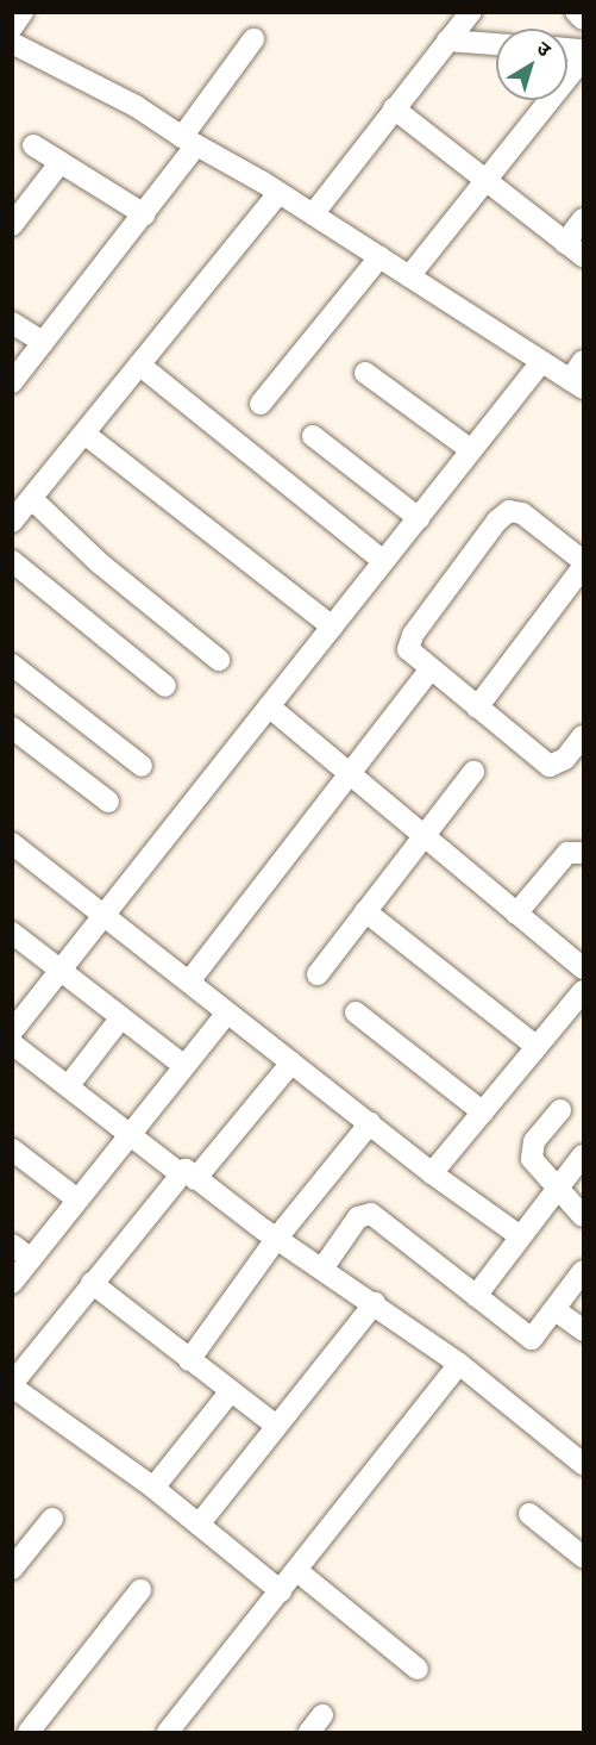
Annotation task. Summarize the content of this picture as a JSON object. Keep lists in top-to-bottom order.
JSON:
{
  "north": "top right"
}
